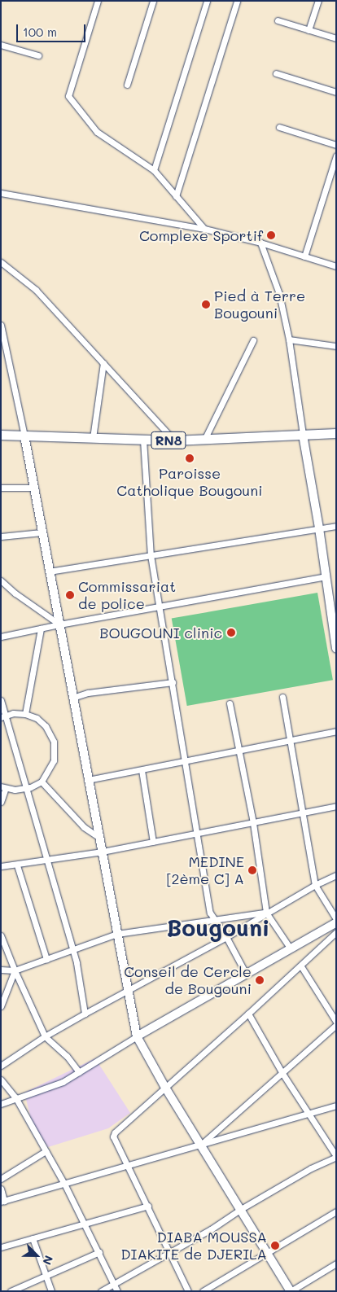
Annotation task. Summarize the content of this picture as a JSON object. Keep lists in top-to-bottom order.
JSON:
{
  "streets": {
    "main road": ["RN8"]
  },
  "districts": ["Bougouni"],
  "places": [
    "Complexe Sportif",
    "Pied à Terre Bougouni",
    "Paroisse Catholique Bougouni",
    "Commissariat de police",
    "BOUGOUNI clinic",
    "MEDINE [2ème C] A",
    "Conseil de Cercle de Bougouni",
    "DIABA MOUSSA DIAKITE de DJERILA"
  ],
  "scale_bar": "100 m",
  "north": "bottom right"
}
